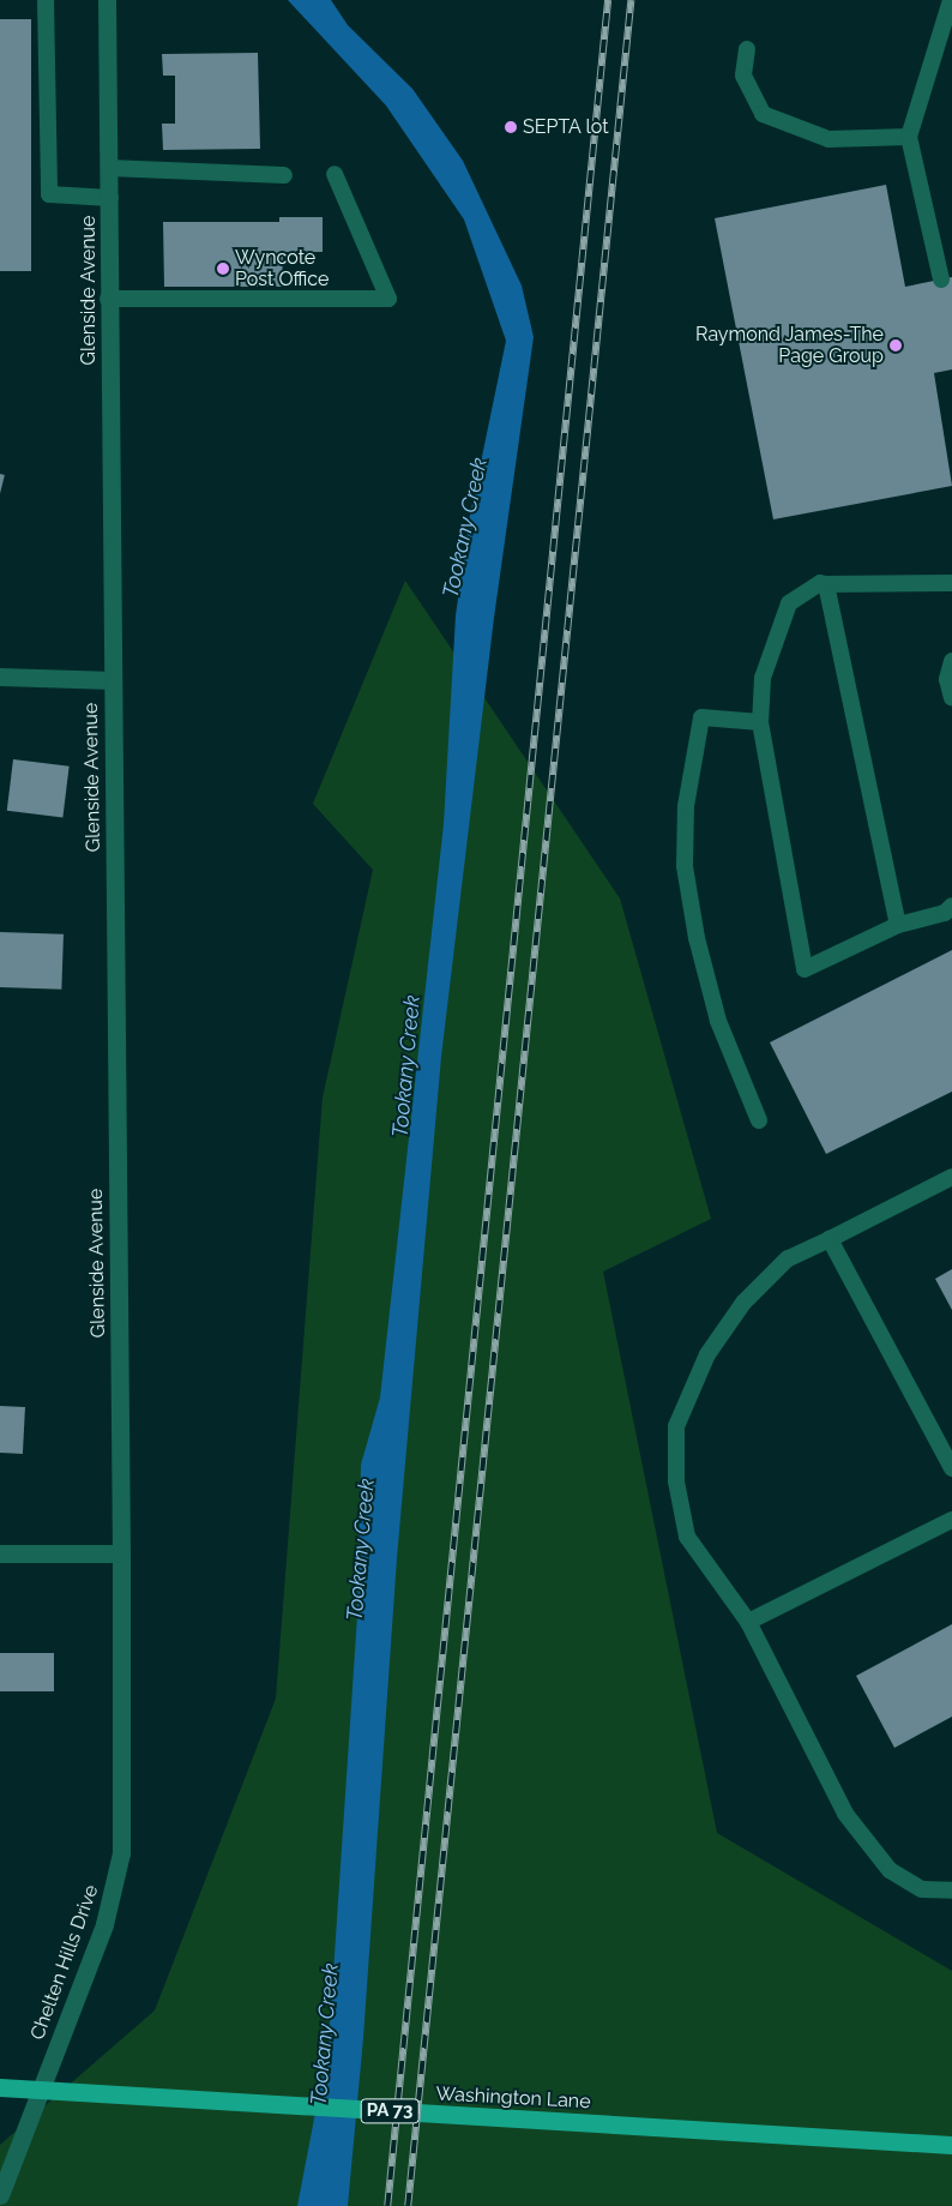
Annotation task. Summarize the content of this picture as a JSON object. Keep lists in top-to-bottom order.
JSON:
{
  "streets": {
    "main road": ["Washington Lane", "PA 73"],
    "street": ["Glenside Avenue", "Chelten Hills Drive"]
  },
  "crossings": [
    ["Glenside Avenue", "Chelten Hills Drive"]
  ],
  "water": ["Tookany Creek"],
  "places": ["SEPTA lot", "Wyncote Post Office", "Raymond James-The Page Group"]
}
